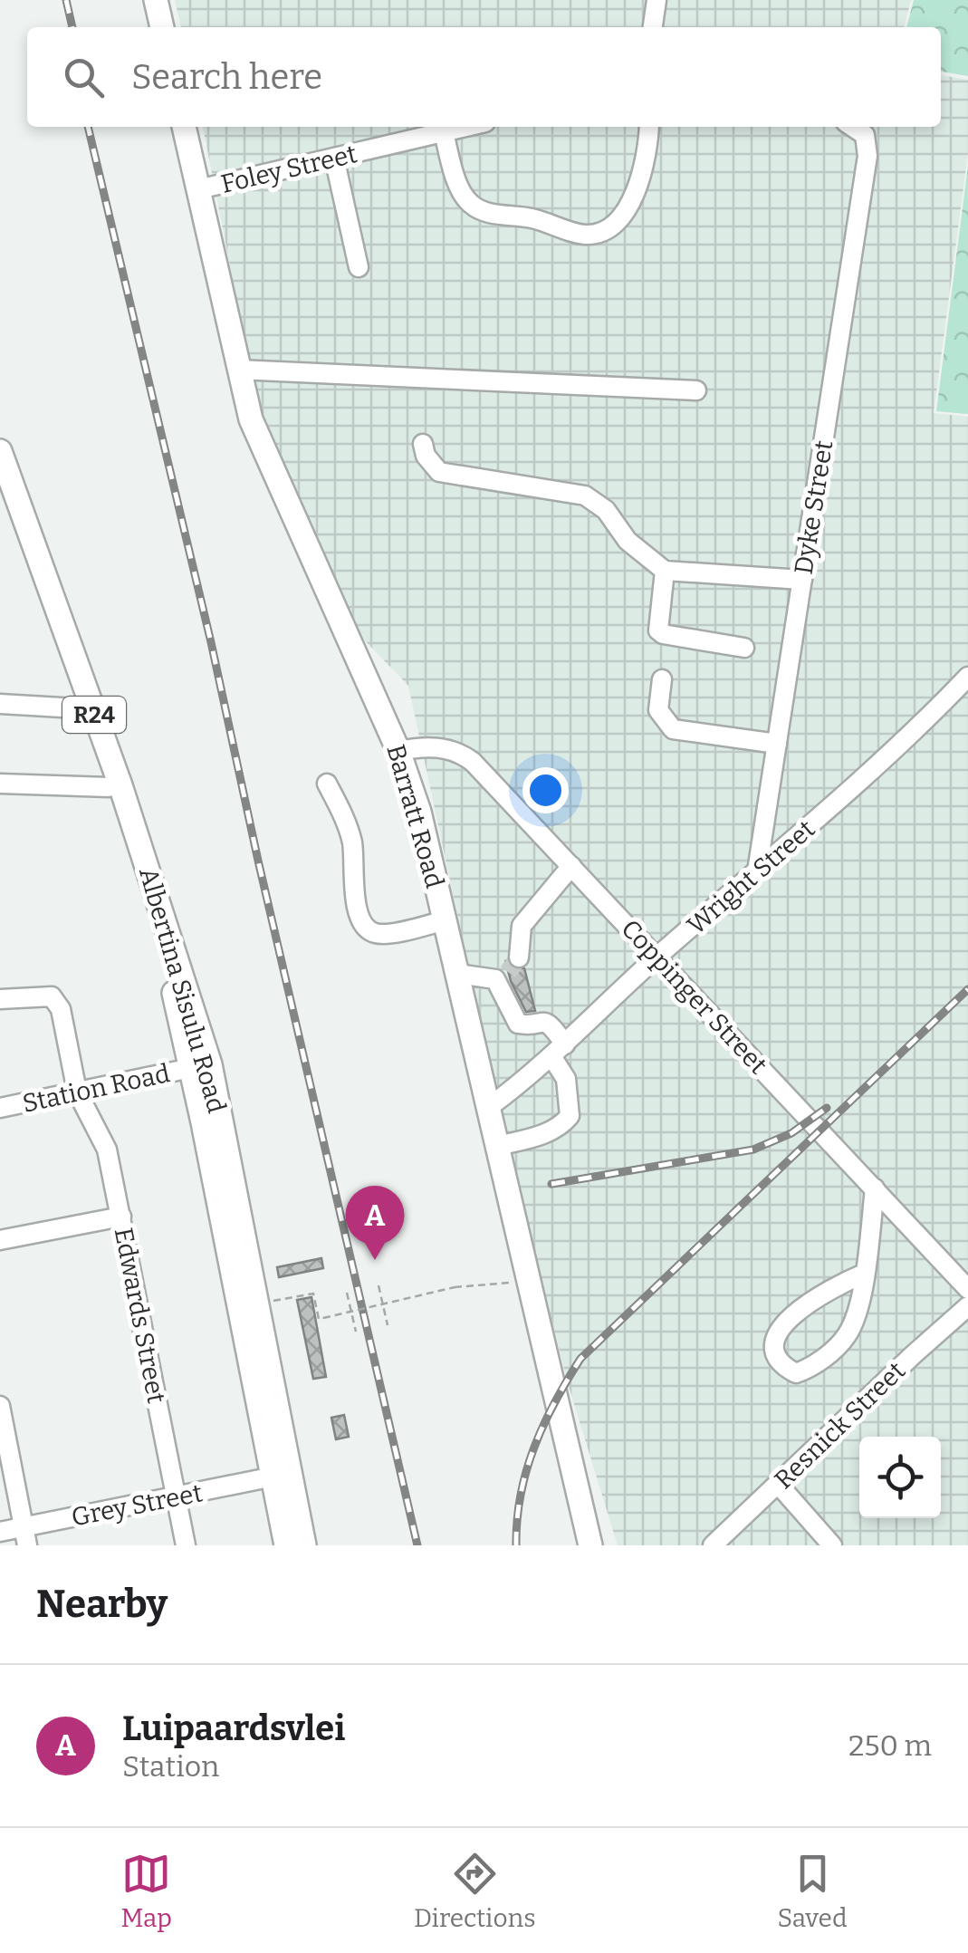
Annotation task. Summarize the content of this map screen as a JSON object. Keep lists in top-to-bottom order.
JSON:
{
  "streets": {
    "main road": ["R24", "Barratt Road", "Albertina Sisulu Road"],
    "street": [
      "Foley Street",
      "Dyke Street",
      "Wright Street",
      "Coppinger Street",
      "Station Road",
      "Edwards Street",
      "Resnick Street",
      "Grey Street"
    ]
  },
  "crossings": [
    ["Foley Street", "Barratt Road"],
    ["Dyke Street", "Wright Street"],
    ["Barratt Road", "Wright Street"],
    ["Barratt Road", "Coppinger Street"],
    ["Wright Street", "Coppinger Street"],
    ["Albertina Sisulu Road", "Station Road"],
    ["Albertina Sisulu Road", "Grey Street"],
    ["Station Road", "Edwards Street"],
    ["Edwards Street", "Grey Street"]
  ],
  "page": {
    "search": "Search here",
    "pins": "A",
    "heading": "Nearby",
    "list": [
      {
        "mark": "A",
        "name": "Luipaardsvlei",
        "note": "Station",
        "value": "250 m"
      }
    ],
    "nav": ["Map", "Directions", "Saved"]
  }
}
